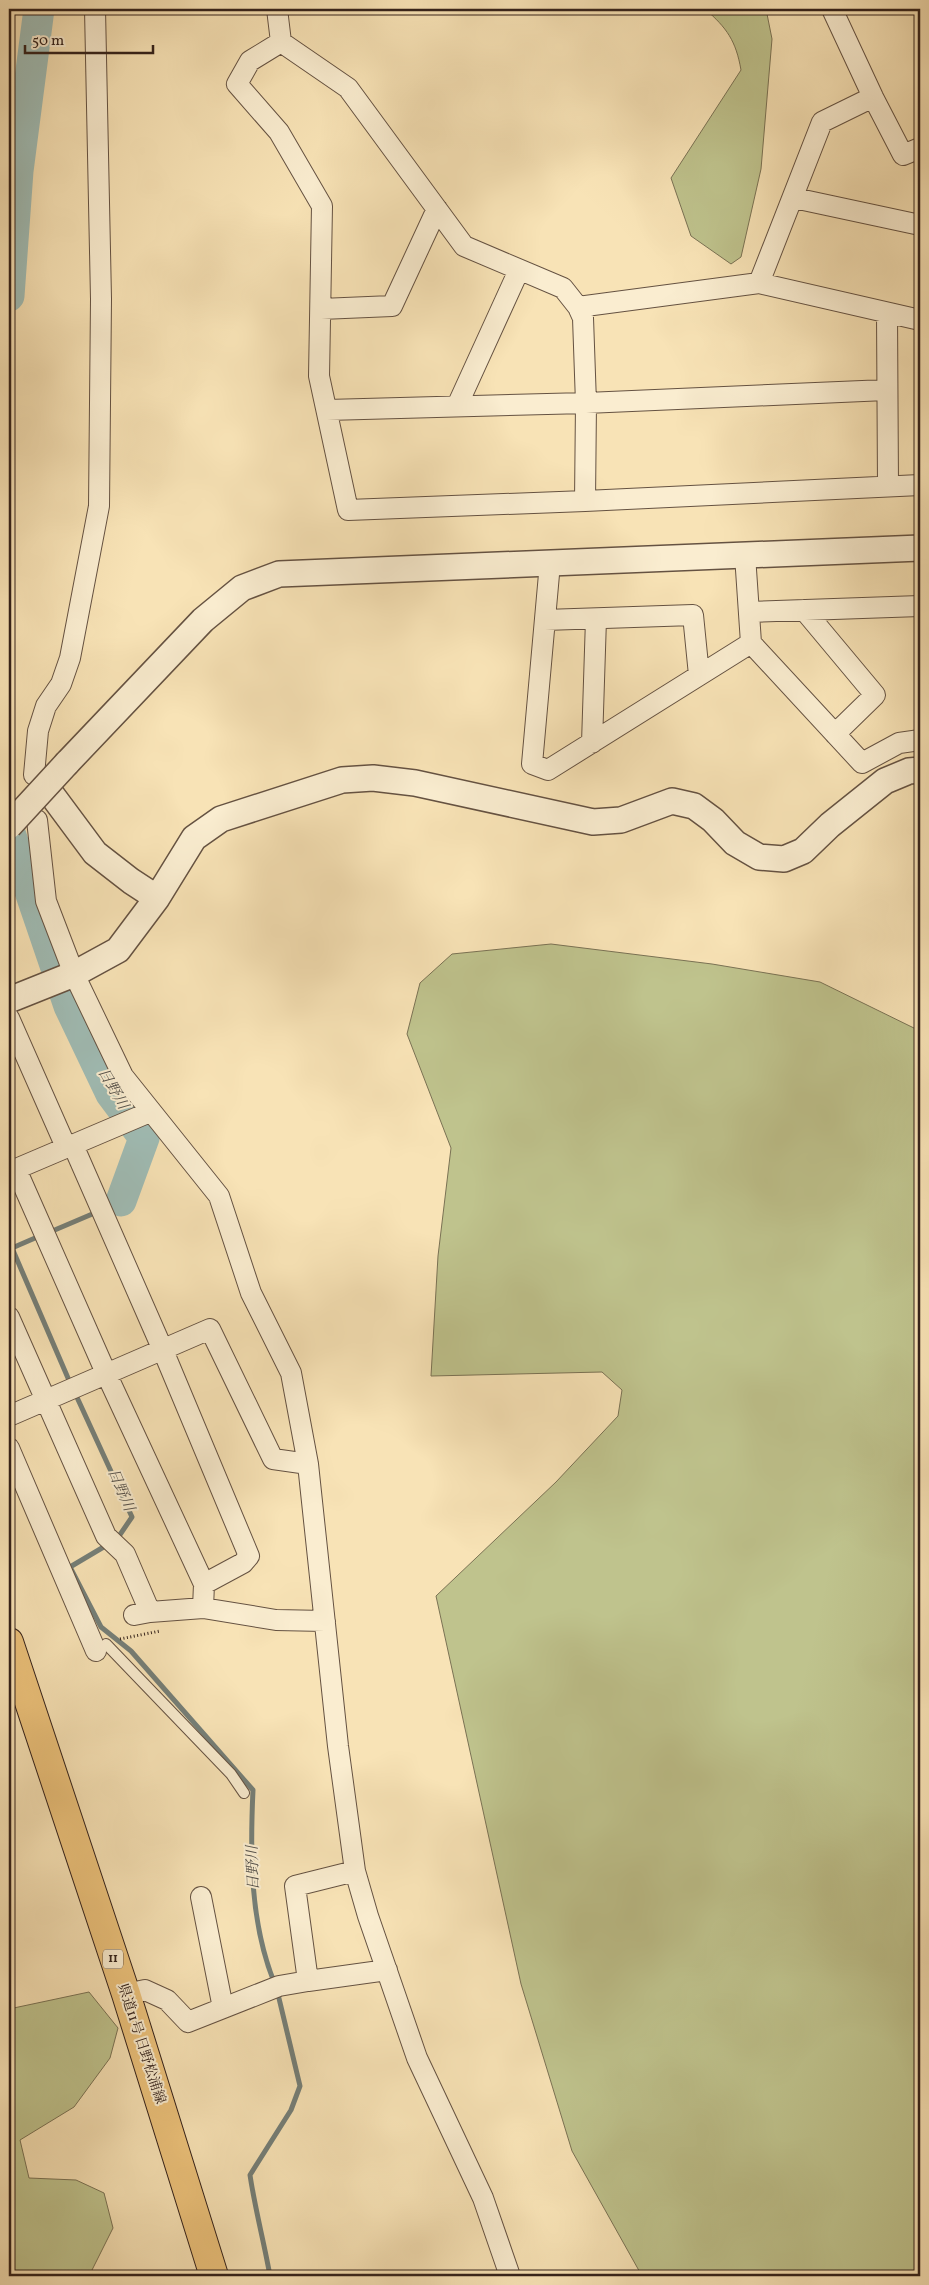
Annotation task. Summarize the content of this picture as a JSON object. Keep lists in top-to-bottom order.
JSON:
{
  "streets": {
    "main road": ["11", "県道11号 日野松浦線"]
  },
  "water": ["日野川"],
  "scale_bar": "50 m"
}
